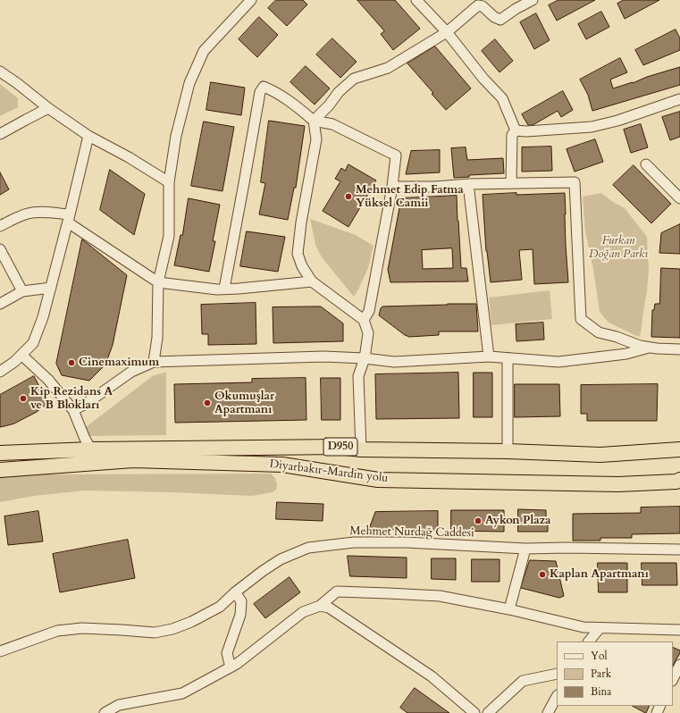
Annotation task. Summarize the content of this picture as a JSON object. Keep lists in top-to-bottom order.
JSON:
{
  "streets": {
    "highway": ["D950", "Diyarbakır-Mardin yolu"],
    "street": ["Mehmet Nurdağ Caddesi"]
  },
  "parks": ["Furkan Doğan Parkı"],
  "places": [
    "Mehmet Edip Fatma Yüksel Camii",
    "Cinemaximum",
    "Kip Rezidans A ve B Blokları",
    "Okumuşlar Apartmanı",
    "Aykon Plaza",
    "Kaplan Apartmanı"
  ],
  "legend": ["Yol", "Park", "Bina"]
}
